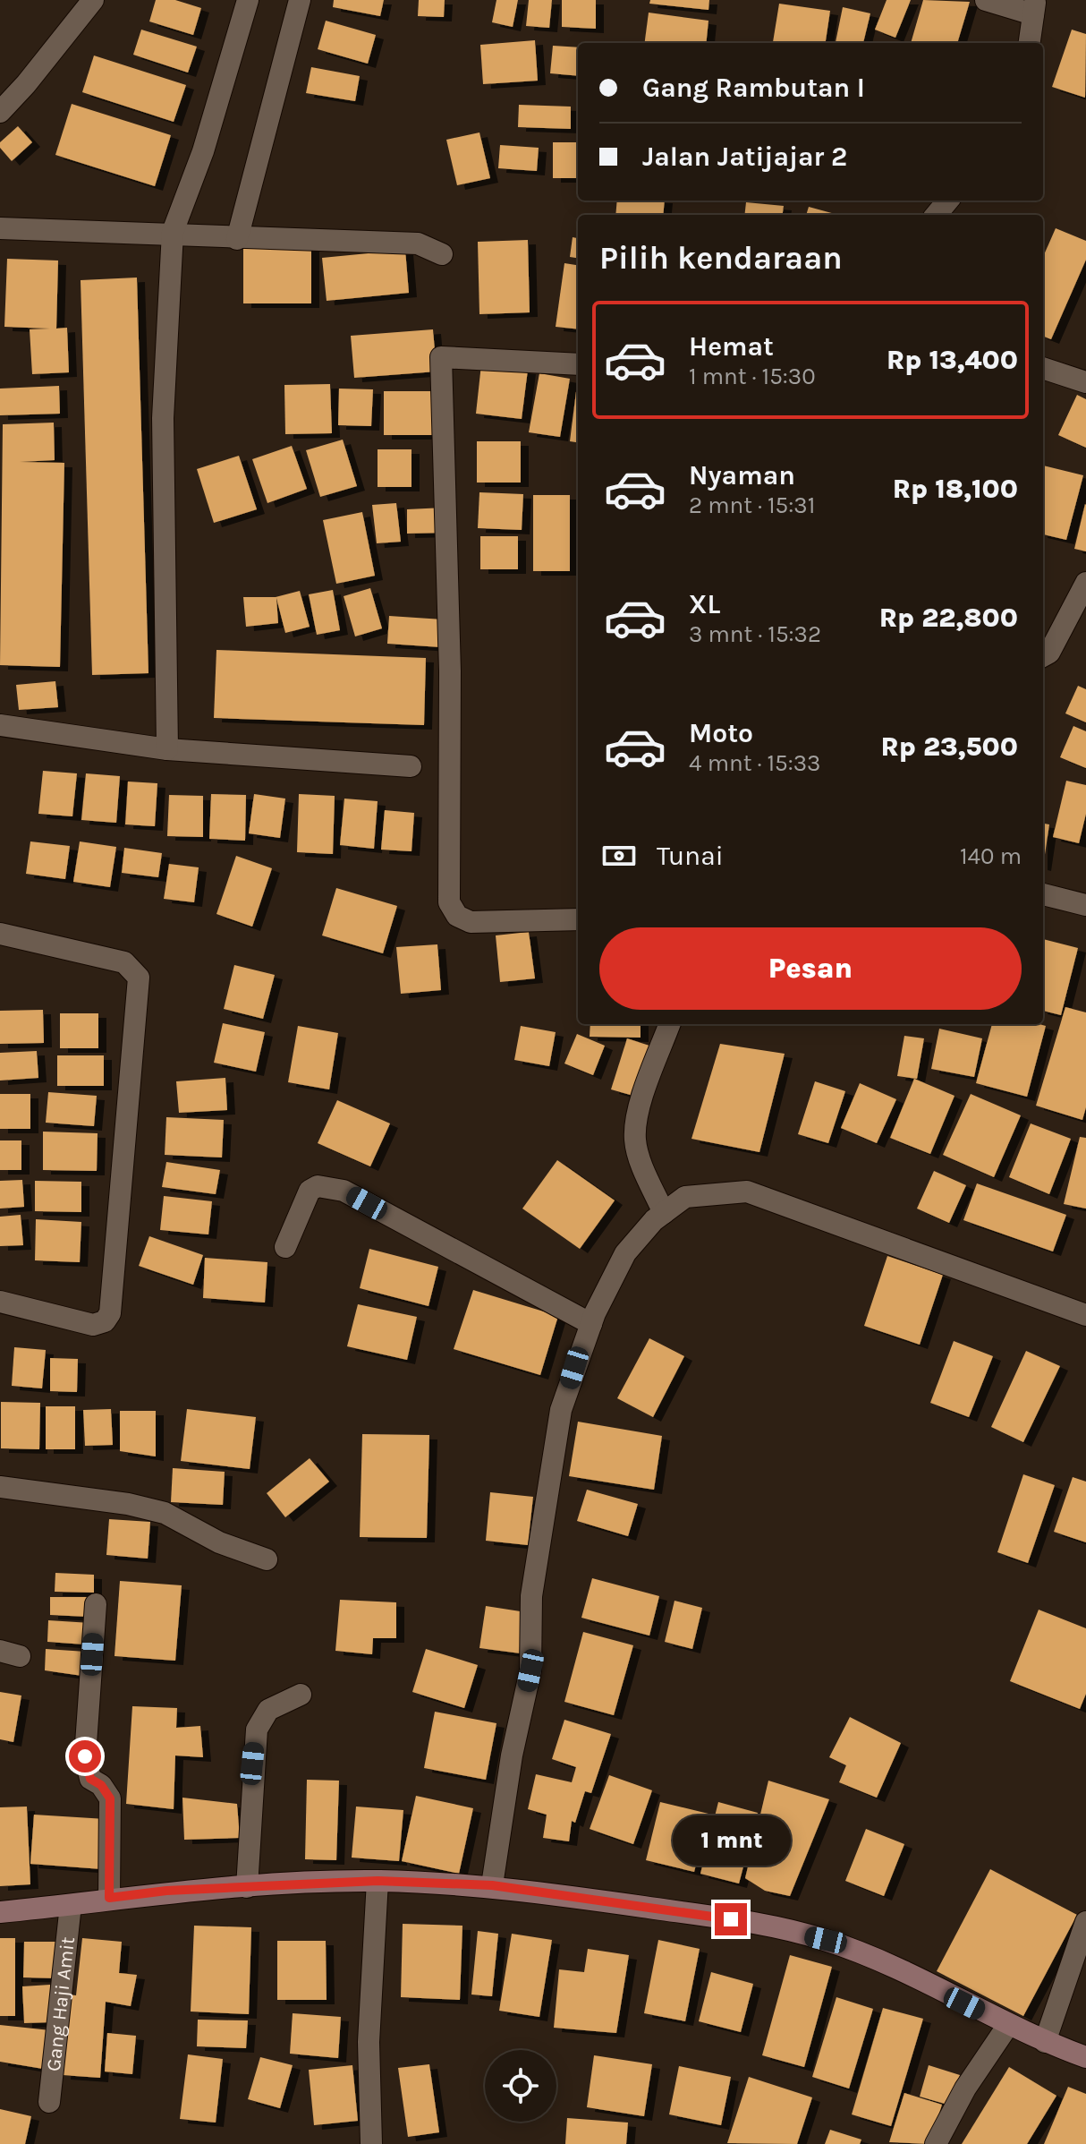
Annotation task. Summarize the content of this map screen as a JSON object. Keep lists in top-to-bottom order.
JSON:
{
  "streets": {
    "street": ["Gang Haji Amit"]
  },
  "page": {
    "banner": ["Gang Rambutan I", "Jalan Jatijajar 2"],
    "heading": "Pilih kendaraan",
    "list": [
      {
        "name": "Hemat",
        "note": "1 mnt · 15:30",
        "value": "Rp 13,400"
      },
      {
        "name": "Nyaman",
        "note": "2 mnt · 15:31",
        "value": "Rp 18,100"
      },
      {
        "name": "XL",
        "note": "3 mnt · 15:32",
        "value": "Rp 22,800"
      },
      {
        "name": "Moto",
        "note": "4 mnt · 15:33",
        "value": "Rp 23,500"
      }
    ],
    "pay": ["Tunai", "140 m"],
    "buttons": "Pesan",
    "bubble": "1 mnt"
  }
}
